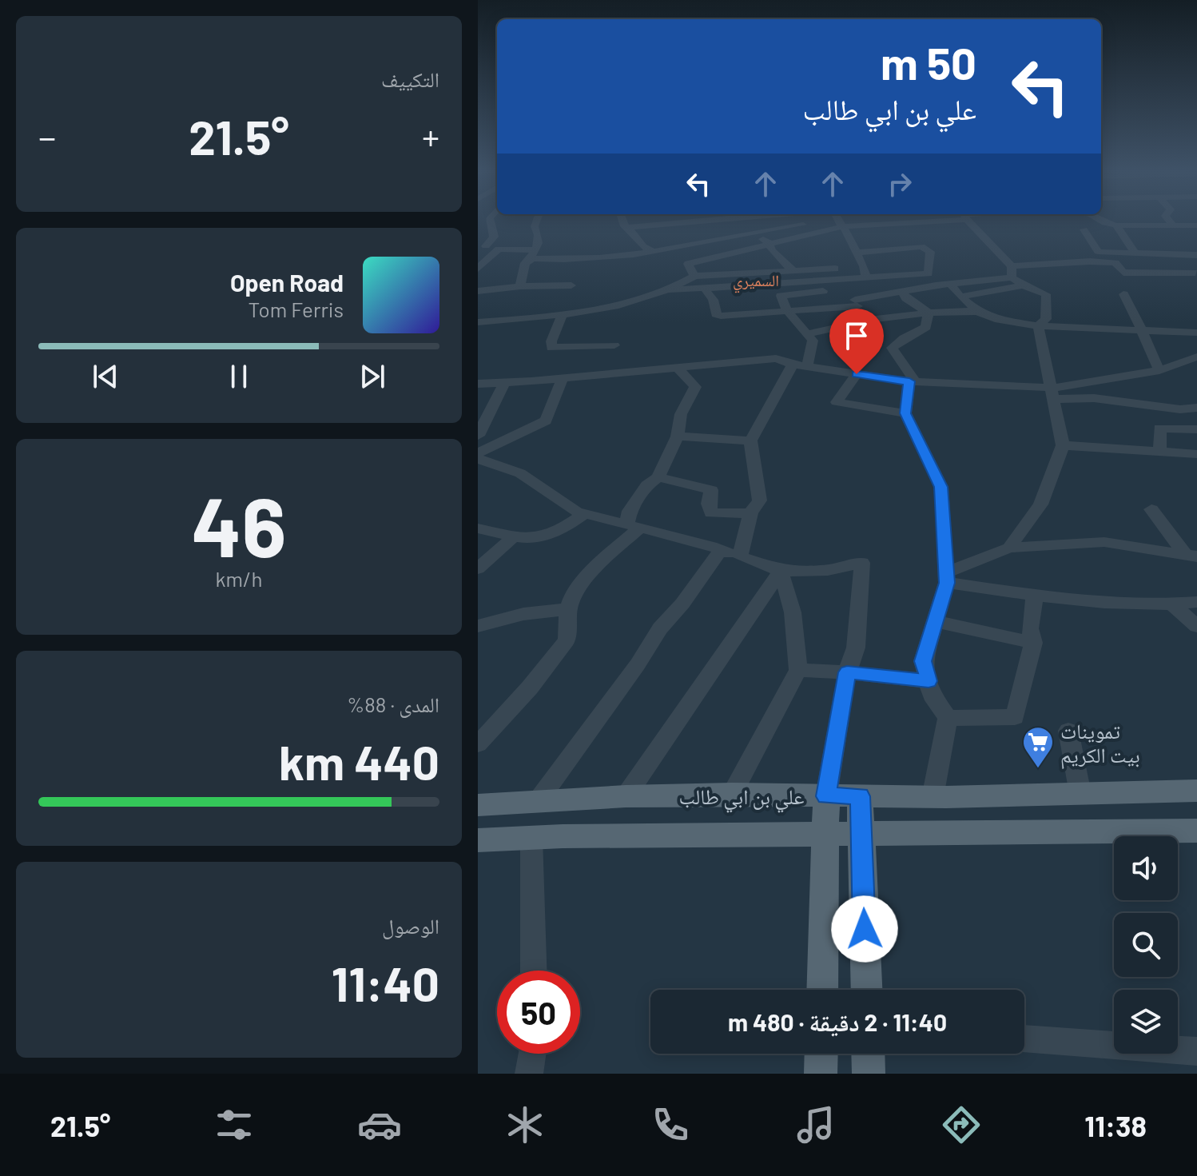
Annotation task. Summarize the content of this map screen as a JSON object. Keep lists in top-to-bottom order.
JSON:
{
  "streets": {
    "main road": ["علي بن ابي طالب"]
  },
  "districts": ["السميري"],
  "places": {
    "supermarket": ["تموينات بيت الكريم"]
  },
  "page": {
    "tile": [
      "التكييف",
      ["46", "km/h"],
      ["المدى · 88%", "440 km"],
      ["الوصول", "11:40"]
    ],
    "turn": ["50 m", "علي بن ابي طالب"],
    "heat": ["−", "21.5°", "+"],
    "song": ["Open Road", "Tom Ferris"],
    "limit": "50",
    "trip": "11:40 · 2 دقيقة · 480 m",
    "tabs": ["11:38", "21.5°"]
  }
}
